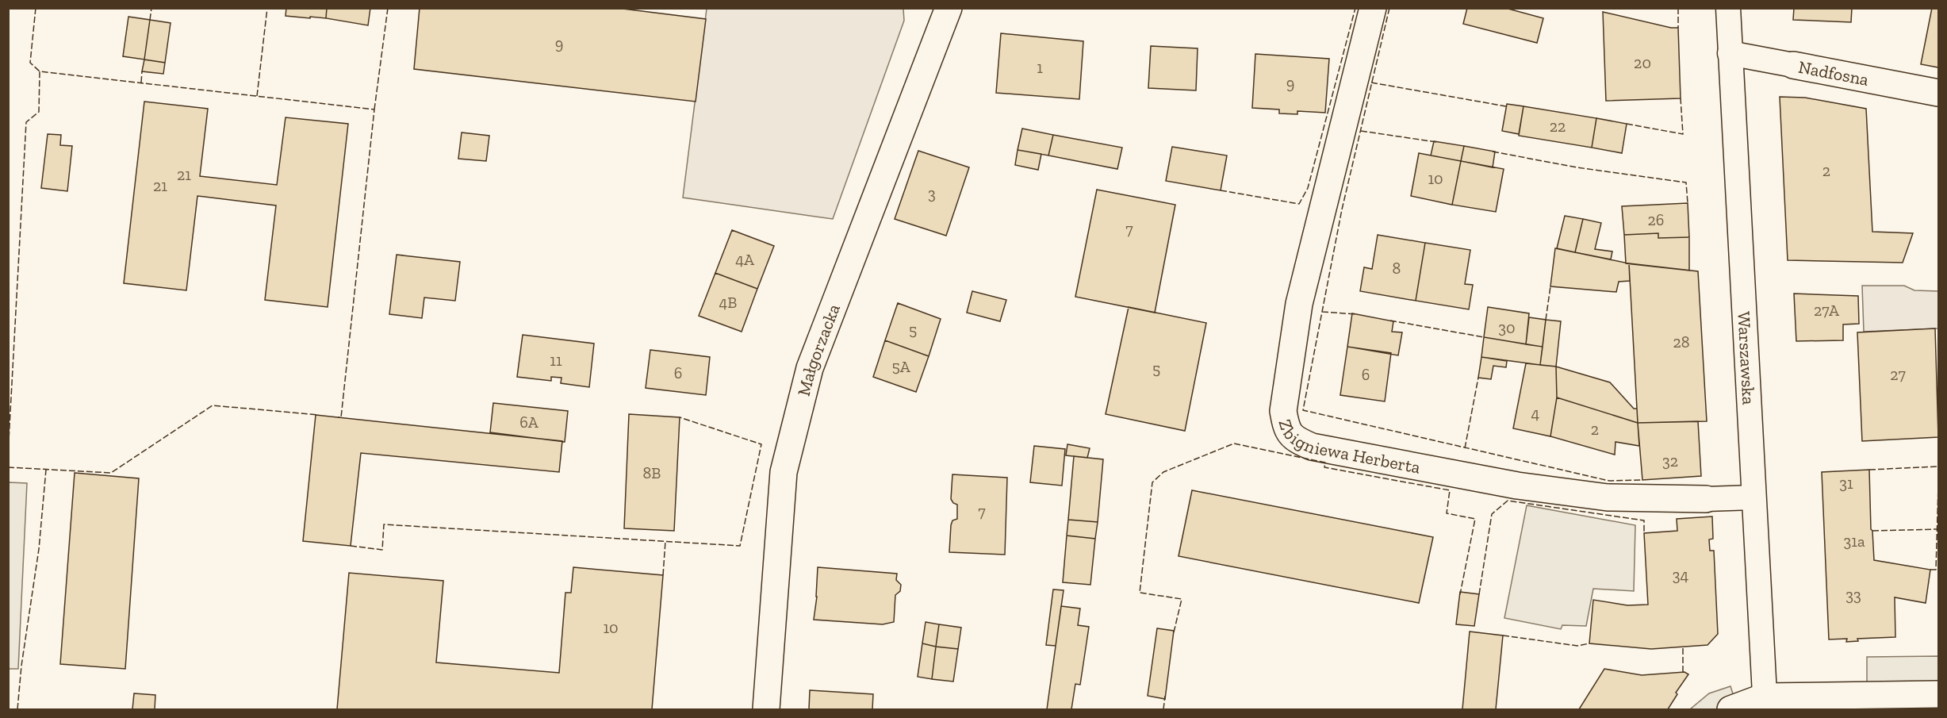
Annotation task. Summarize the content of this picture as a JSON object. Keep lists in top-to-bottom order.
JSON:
{
  "streets": {
    "street": [
      "Nadfosna",
      "Małgorzacka",
      "Warszawska",
      "Zbigniewa Herberta"
    ]
  },
  "crossings": [
    ["Nadfosna", "Warszawska"],
    ["Warszawska", "Zbigniewa Herberta"]
  ],
  "house_numbers": [
    "9",
    "20",
    "1",
    "9",
    "22",
    "2",
    "21",
    "10",
    "21",
    "3",
    "26",
    "7",
    "4A",
    "8",
    "4B",
    "27A",
    "30",
    "5",
    "28",
    "11",
    "5A",
    "5",
    "6",
    "6",
    "27",
    "4",
    "6A",
    "2",
    "32",
    "8B",
    "31",
    "7",
    "31a",
    "34",
    "33",
    "10"
  ]
}
